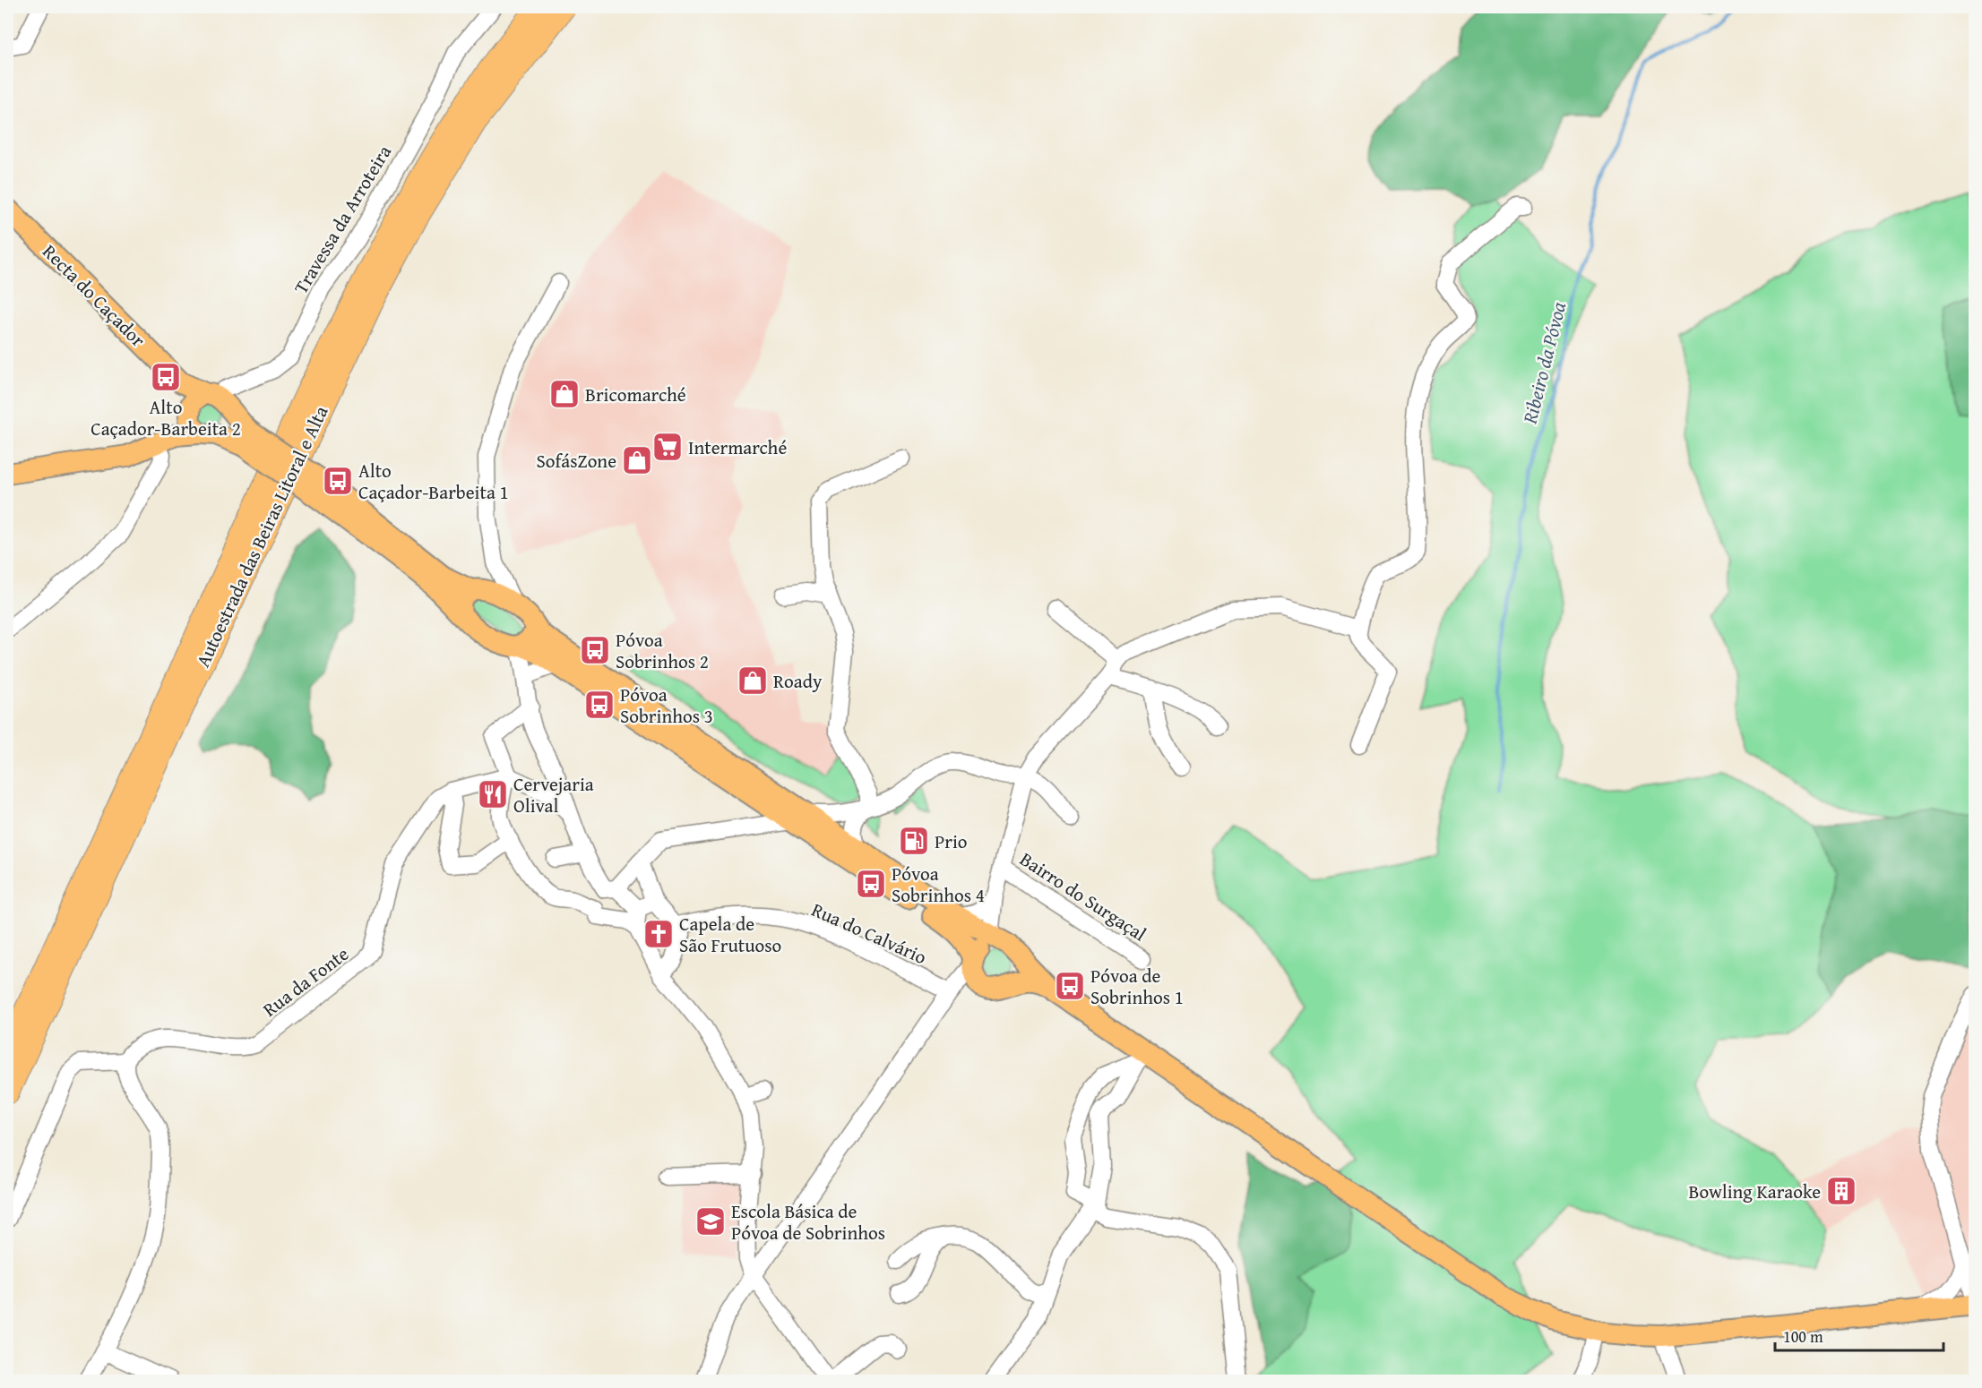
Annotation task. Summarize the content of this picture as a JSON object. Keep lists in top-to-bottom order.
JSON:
{
  "streets": {
    "highway": ["Autoestrada das Beiras Litoral e Alta"],
    "main road": ["Recta do Caçador"],
    "street": [
      "Travessa da Arroteira",
      "Bairro do Surgaçal",
      "Rua do Calvário",
      "Rua da Fonte"
    ]
  },
  "crossings": [
    ["Travessa da Arroteira", "Recta do Caçador"]
  ],
  "water": ["Ribeiro da Póvoa"],
  "places": {
    "bus stop": [
      "Alto Caçador-Barbeita 2",
      "Alto Caçador-Barbeita 1",
      "Póvoa Sobrinhos 2",
      "Póvoa Sobrinhos 3",
      "Póvoa Sobrinhos 4",
      "Póvoa de Sobrinhos 1"
    ],
    "shop": ["Bricomarché", "SofásZone", "Roady"],
    "supermarket": ["Intermarché"],
    "restaurant": ["Cervejaria Olival"],
    "fuel station": ["Prio"],
    "church": ["Capela de São Frutuoso"],
    "building": ["Bowling Karaoke"],
    "school or university": ["Escola Básica de Póvoa de Sobrinhos"]
  },
  "scale_bar": "100 m"
}
